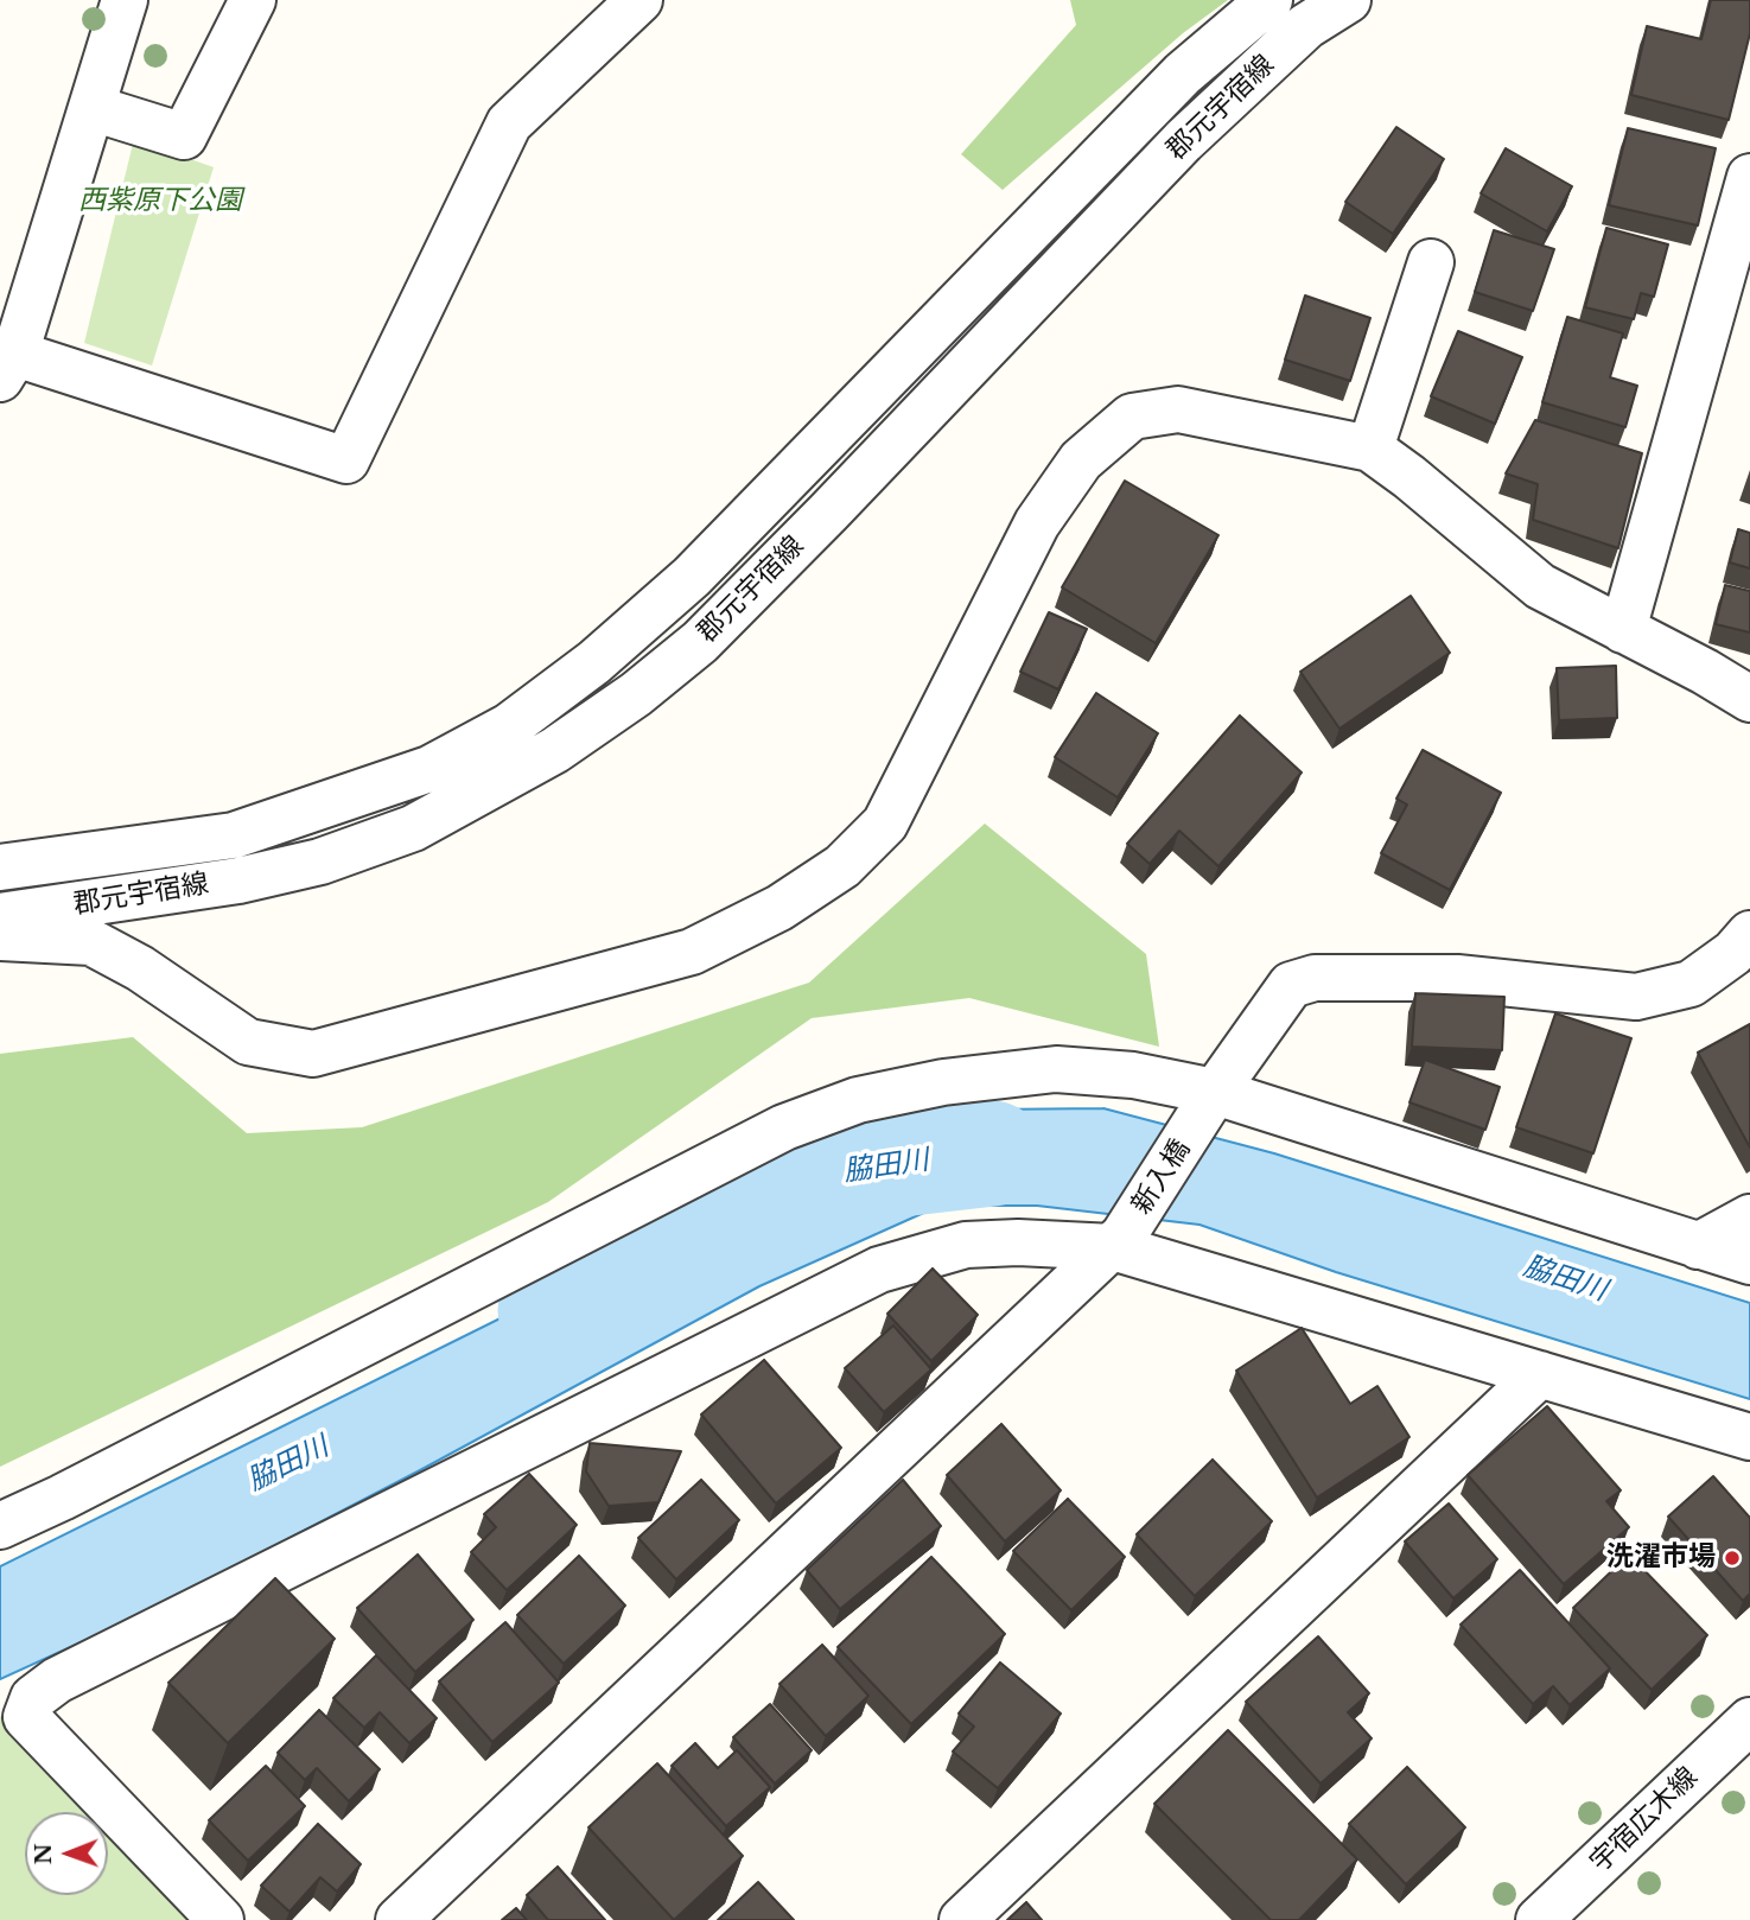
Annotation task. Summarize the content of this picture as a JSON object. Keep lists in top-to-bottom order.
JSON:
{
  "streets": {
    "street": ["郡元宇宿線", "新入橋", "宇宿広木線"]
  },
  "water": ["脇田川"],
  "parks": ["西紫原下公園"],
  "places": ["洗濯市場"],
  "north": "left"
}
